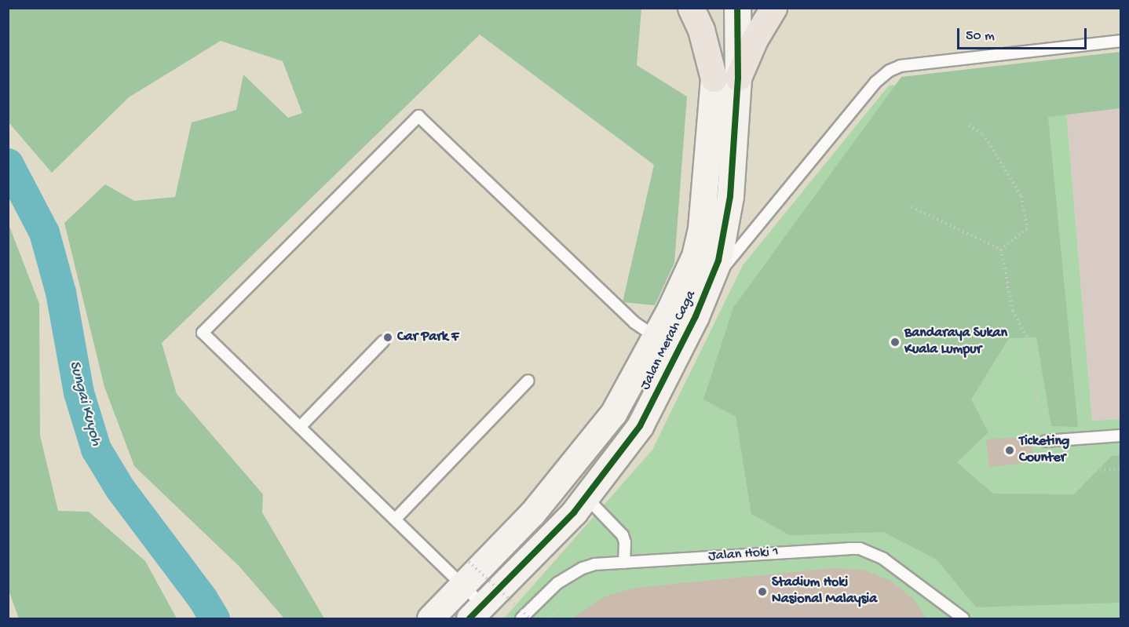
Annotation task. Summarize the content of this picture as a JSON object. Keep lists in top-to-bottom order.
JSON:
{
  "streets": {
    "street": ["Jalan Merah Caga"],
    "lane": ["Jalan Hoki 1"]
  },
  "water": ["Sungai Kuyoh"],
  "places": [
    "Car Park F",
    "Bandaraya Sukan Kuala Lumpur",
    "Ticketing Counter",
    "Stadium Hoki Nasional Malaysia"
  ],
  "scale_bar": "50 m"
}
